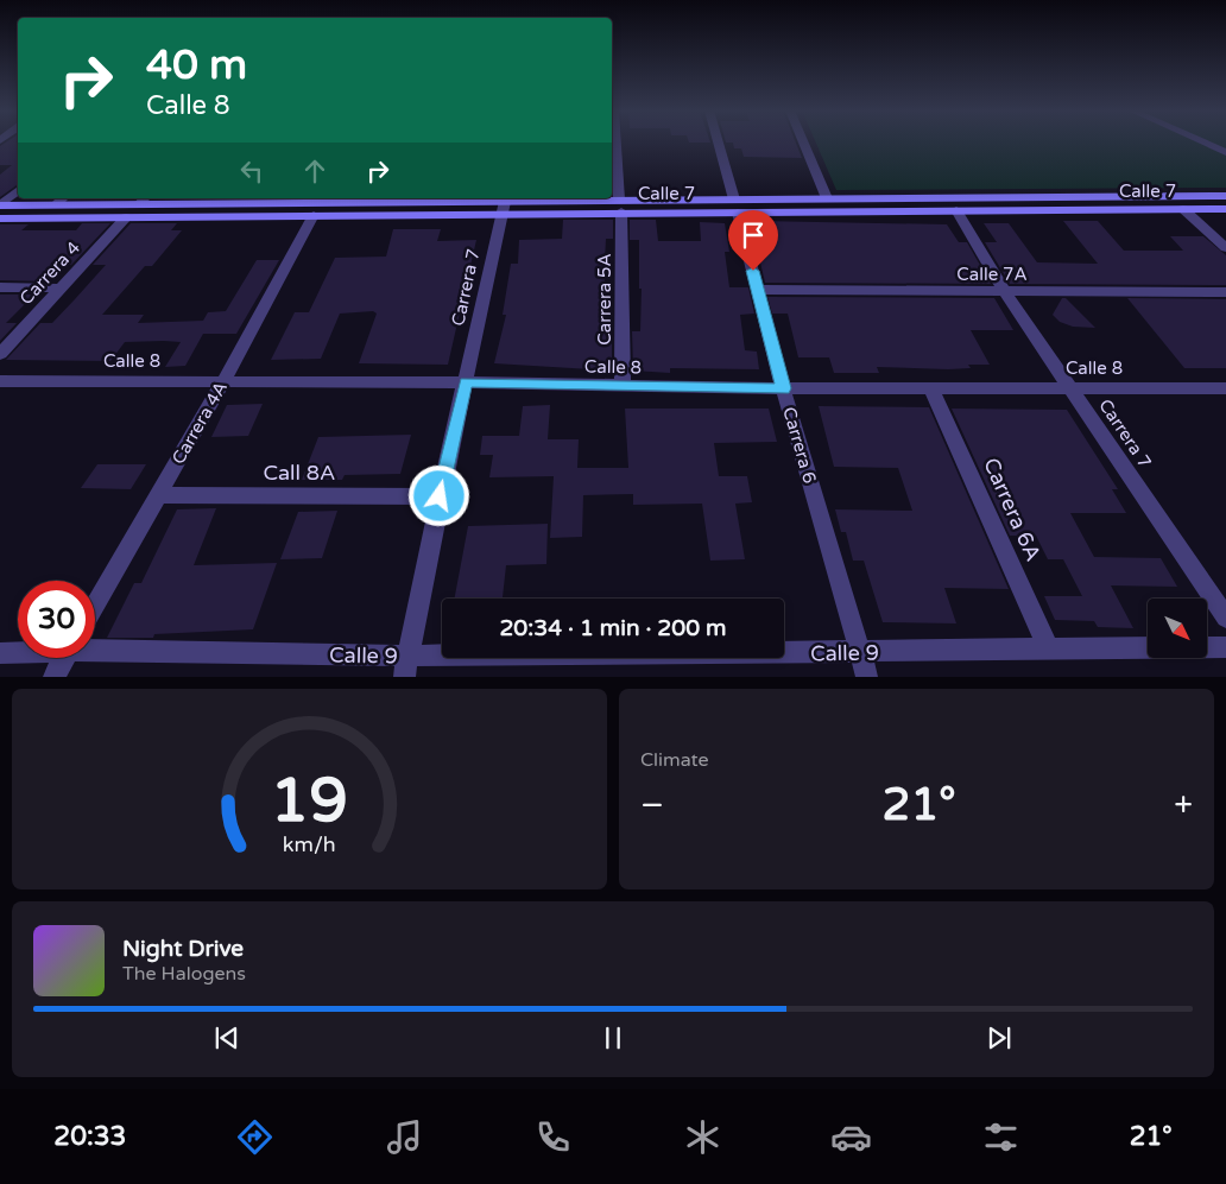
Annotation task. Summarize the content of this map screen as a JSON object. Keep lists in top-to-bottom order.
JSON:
{
  "streets": {
    "main road": ["Calle 7"],
    "street": [
      "Carrera 4",
      "Calle 7A",
      "Carrera 7",
      "Carrera 5A",
      "Calle 8",
      "Carrera 4A",
      "Carrera 6",
      "Call 8A",
      "Carrera 6A",
      "Calle 9"
    ]
  },
  "crossings": [
    ["Calle 7", "Carrera 4"],
    ["Calle 7", "Carrera 7"],
    ["Calle 7", "Carrera 5A"],
    ["Calle 7", "Carrera 4A"],
    ["Calle 7", "Carrera 6"],
    ["Calle 7A", "Carrera 7"],
    ["Calle 7A", "Carrera 6"],
    ["Carrera 7", "Calle 8"],
    ["Carrera 7", "Call 8A"],
    ["Carrera 7", "Calle 9"],
    ["Carrera 5A", "Calle 8"],
    ["Calle 8", "Carrera 4A"],
    ["Calle 8", "Carrera 6"],
    ["Calle 8", "Carrera 6A"],
    ["Carrera 4A", "Call 8A"],
    ["Carrera 6", "Calle 9"],
    ["Carrera 6A", "Calle 9"]
  ],
  "north": "bottom right",
  "page": {
    "turn": ["40 m", "Calle 8"],
    "limit": "30",
    "trip": "20:34 · 1 min · 200 m",
    "tile": "Climate",
    "heat": ["−", "21°", "+"],
    "song": ["Night Drive", "The Halogens"],
    "tabs": ["20:33", "21°"],
    "gauge": ["19", "km/h"]
  }
}
